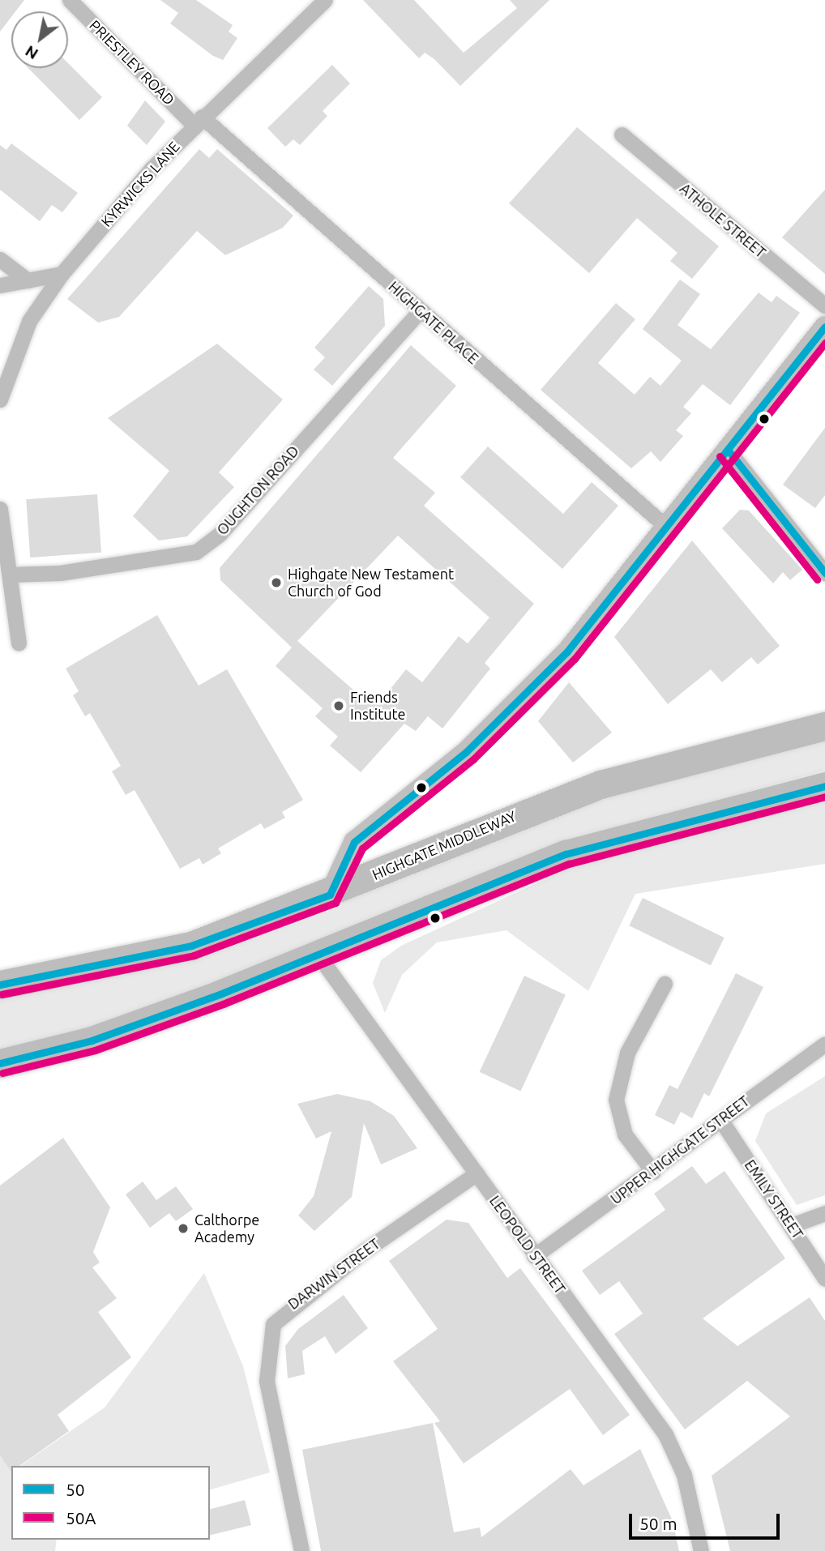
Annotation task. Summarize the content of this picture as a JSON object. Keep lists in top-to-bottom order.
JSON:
{
  "streets": {
    "highway": ["HIGHGATE MIDDLEWAY"],
    "street": [
      "PRIESTLEY ROAD",
      "KYRWICKS LANE",
      "ATHOLE STREET",
      "HIGHGATE PLACE",
      "OUGHTON ROAD",
      "UPPER HIGHGATE STREET",
      "EMILY STREET",
      "LEOPOLD STREET",
      "DARWIN STREET"
    ]
  },
  "crossings": [
    ["PRIESTLEY ROAD", "KYRWICKS LANE"],
    ["PRIESTLEY ROAD", "HIGHGATE PLACE"],
    ["KYRWICKS LANE", "HIGHGATE PLACE"],
    ["HIGHGATE PLACE", "OUGHTON ROAD"],
    ["UPPER HIGHGATE STREET", "EMILY STREET"],
    ["UPPER HIGHGATE STREET", "LEOPOLD STREET"],
    ["LEOPOLD STREET", "DARWIN STREET"]
  ],
  "places": ["Highgate New Testament Church of God", "Friends Institute", "Calthorpe Academy"],
  "lines": ["transit line 50", "transit line 50A"],
  "legend": ["50", "50A"],
  "scale_bar": "50 m",
  "north": "bottom left"
}
